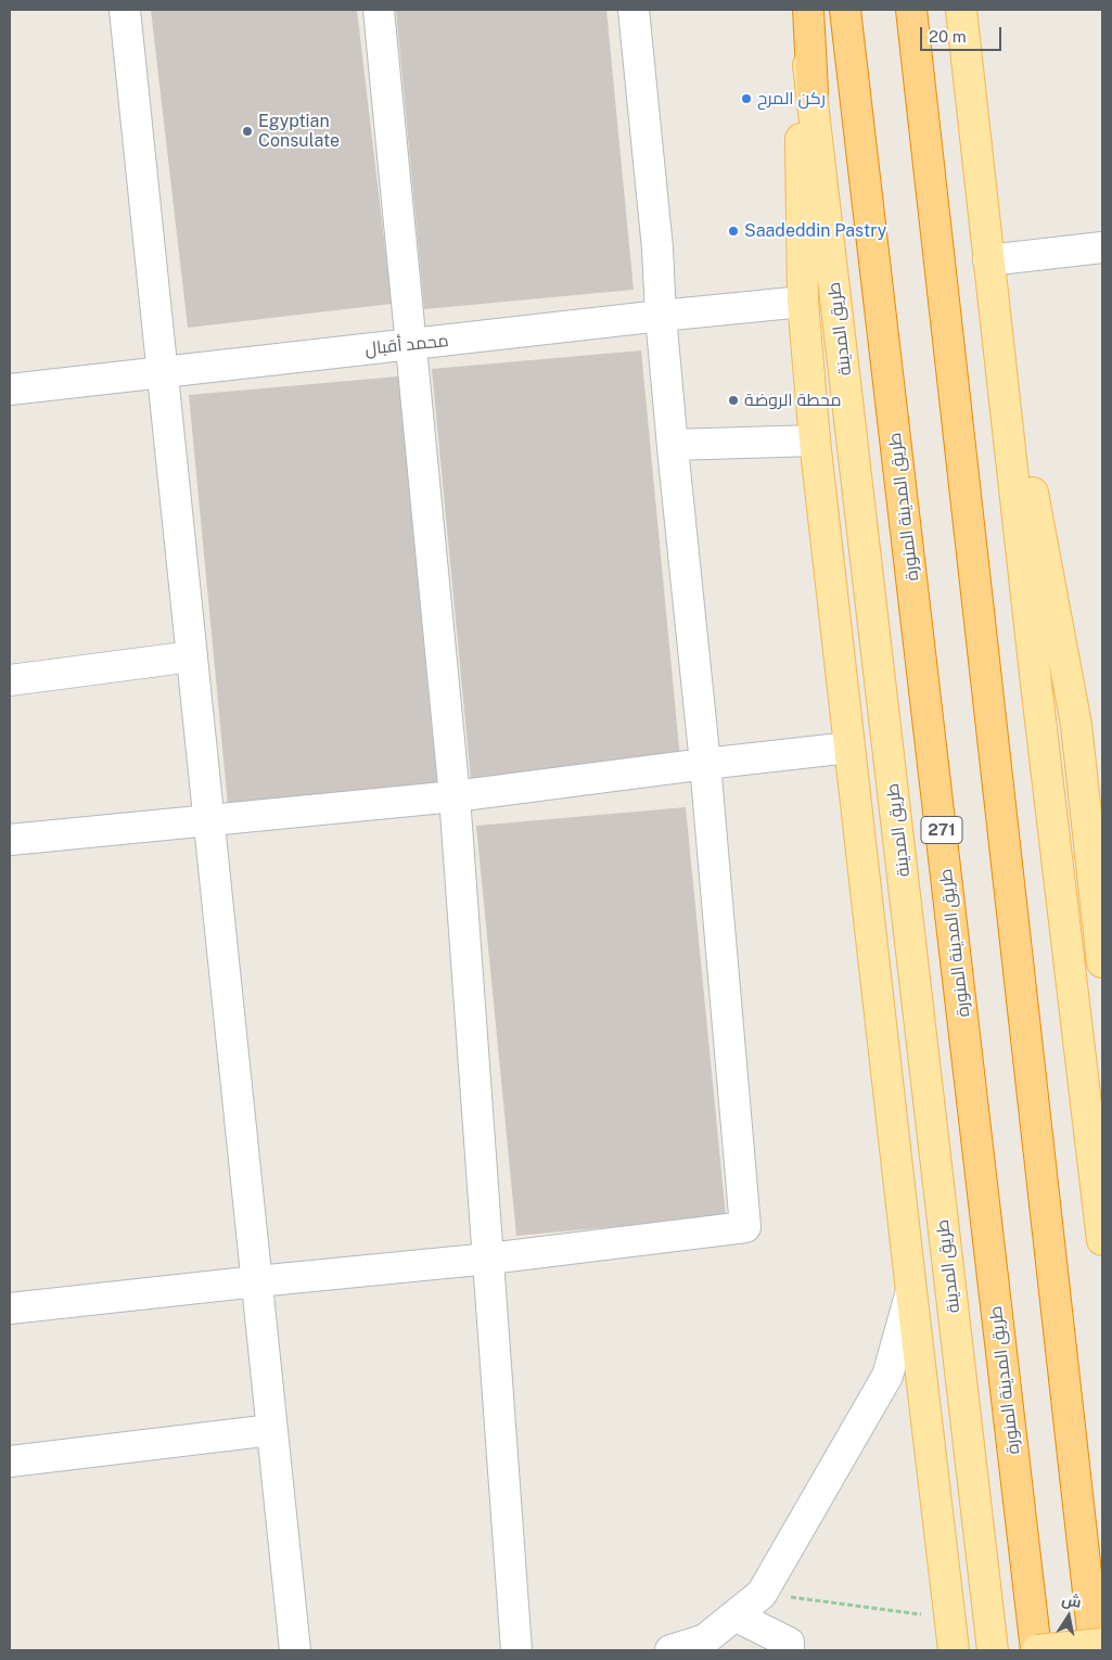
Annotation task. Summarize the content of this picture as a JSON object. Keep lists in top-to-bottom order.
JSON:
{
  "streets": {
    "highway": ["طريق المدينة المنورة", "271"],
    "main road": ["طريق المدينة"],
    "street": ["محمد أقبال"]
  },
  "crossings": [
    ["طريق المدينة", "محمد أقبال"]
  ],
  "places": [
    "ركن المرح",
    "Egyptian Consulate",
    "Saadeddin Pastry",
    "محطة الروضة"
  ],
  "scale_bar": "20 m",
  "north": "top"
}
